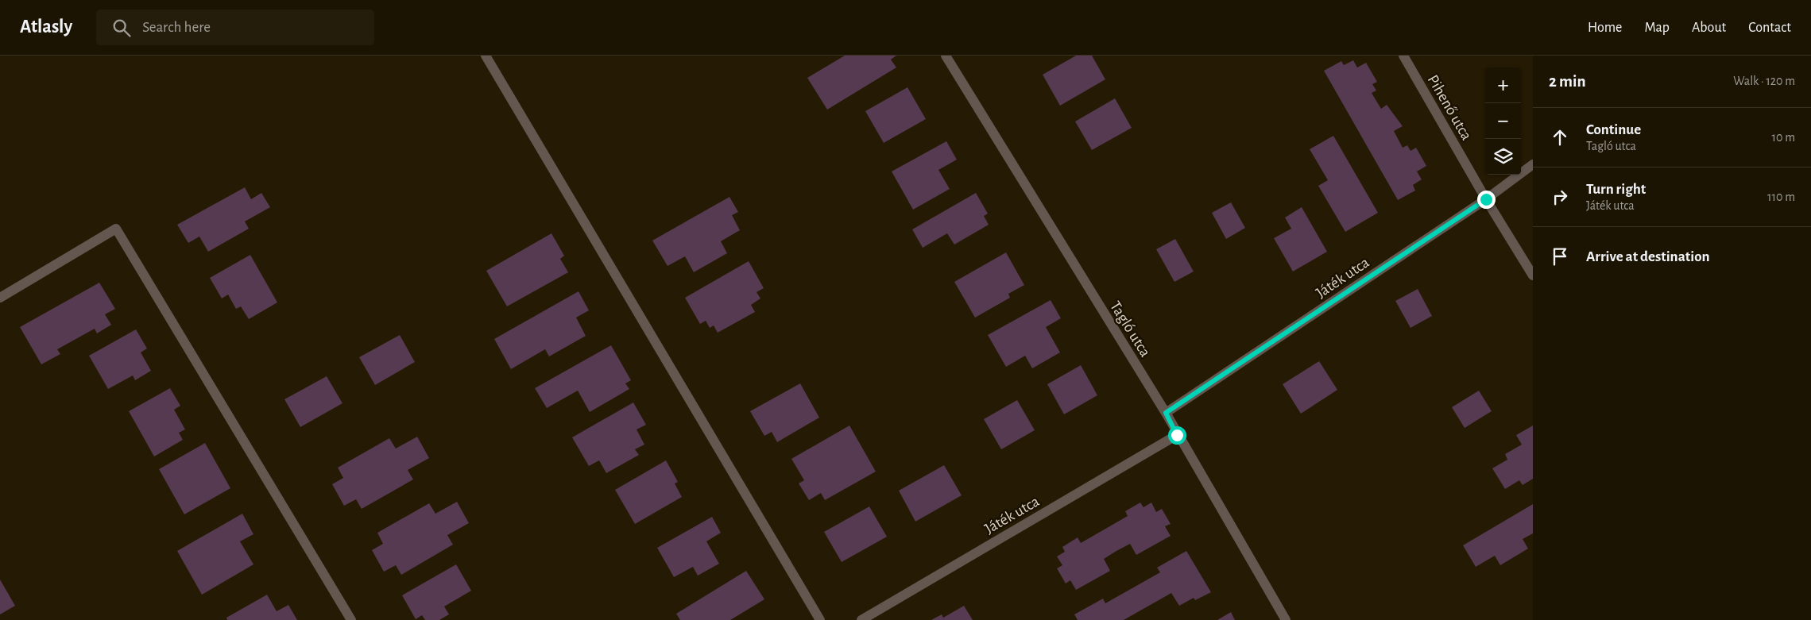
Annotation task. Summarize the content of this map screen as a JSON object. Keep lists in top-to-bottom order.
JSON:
{
  "streets": {
    "street": ["Pihenő utca", "Játék utca", "Tagló utca"]
  },
  "crossings": [
    ["Pihenő utca", "Játék utca"],
    ["Játék utca", "Tagló utca"]
  ],
  "page": {
    "header": "Atlasly",
    "search": "Search here",
    "nav": [
      "Home",
      "Map",
      "About",
      "Contact"
    ],
    "heading": ["2 min", "Walk · 120 m"],
    "map_buttons": ["+", "−"],
    "list": [
      ["Continue", "Tagló utca", "10 m"],
      ["Turn right", "Játék utca", "110 m"],
      "Arrive at destination"
    ]
  }
}
